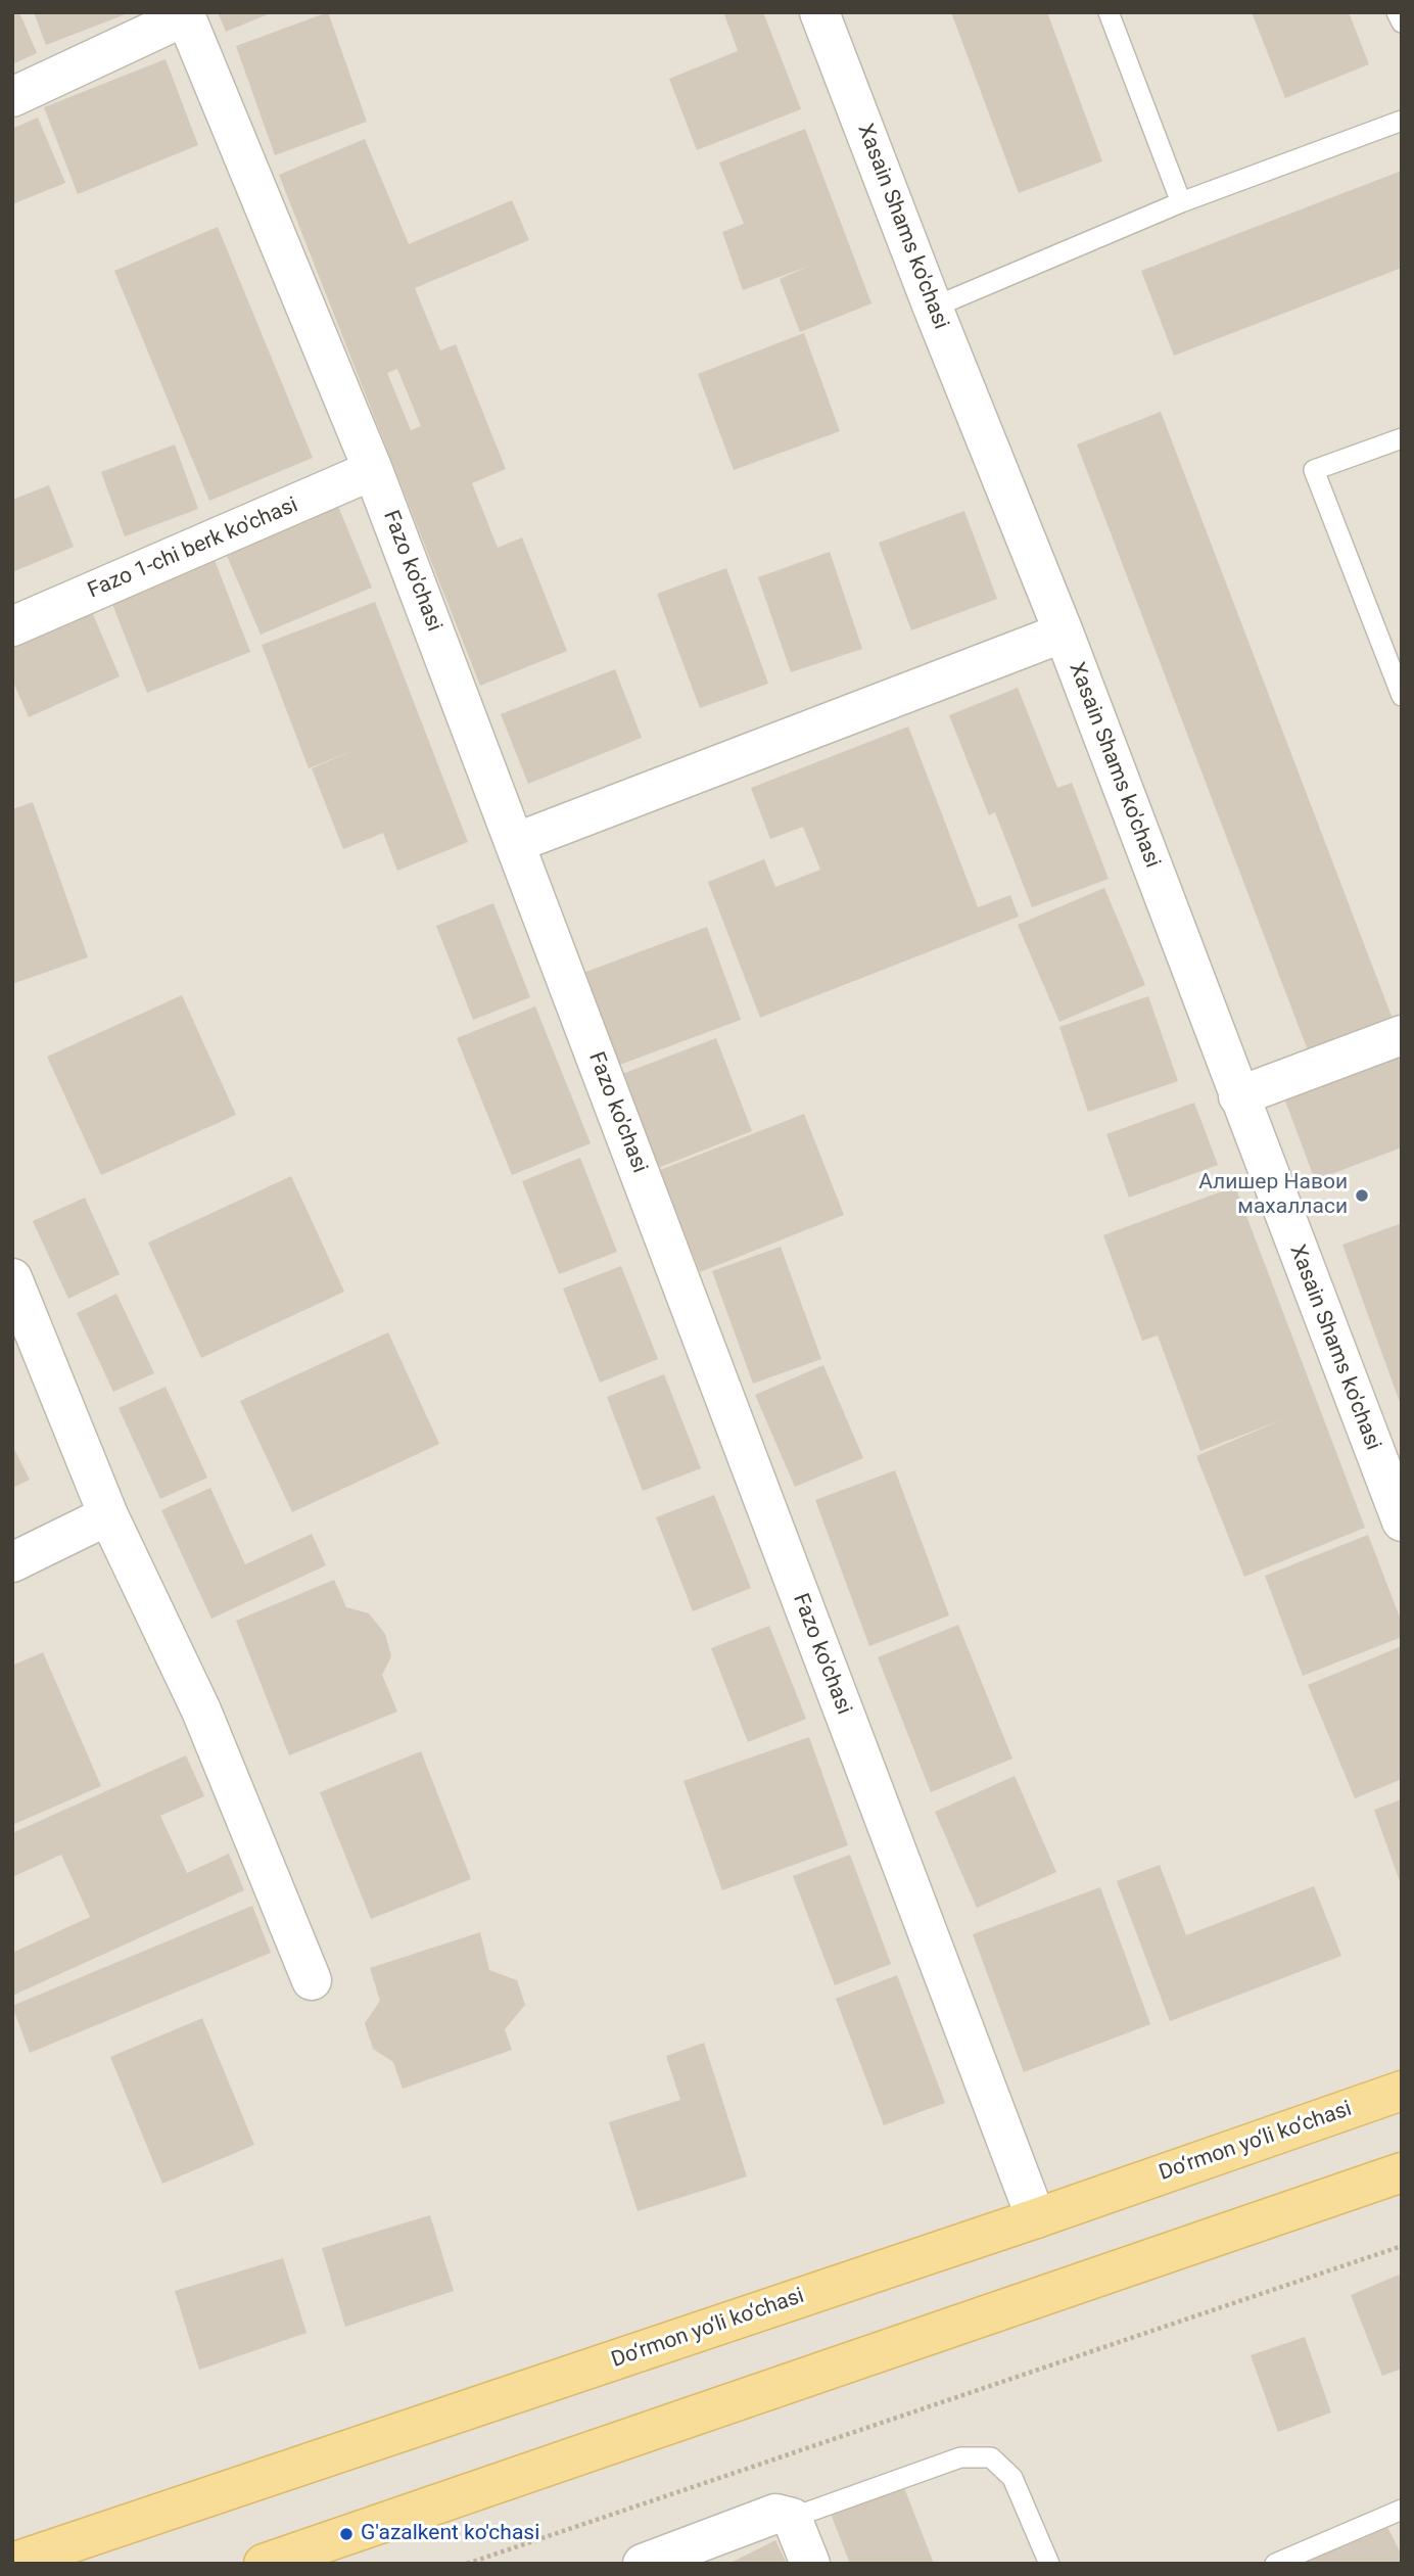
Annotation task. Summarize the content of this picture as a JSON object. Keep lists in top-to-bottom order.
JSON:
{
  "streets": {
    "main road": ["Do‘rmon yo‘li ko‘chasi"],
    "street": ["Xasain Shams ko'chasi", "Fazo 1-chi berk ko'chasi", "Fazo ko'chasi"]
  },
  "crossings": [
    ["Fazo 1-chi berk ko'chasi", "Fazo ko'chasi"],
    ["Fazo ko'chasi", "Do‘rmon yo‘li ko‘chasi"]
  ],
  "places": ["Алишер Навои махалласи", "G'azalkent ko'chasi"]
}
